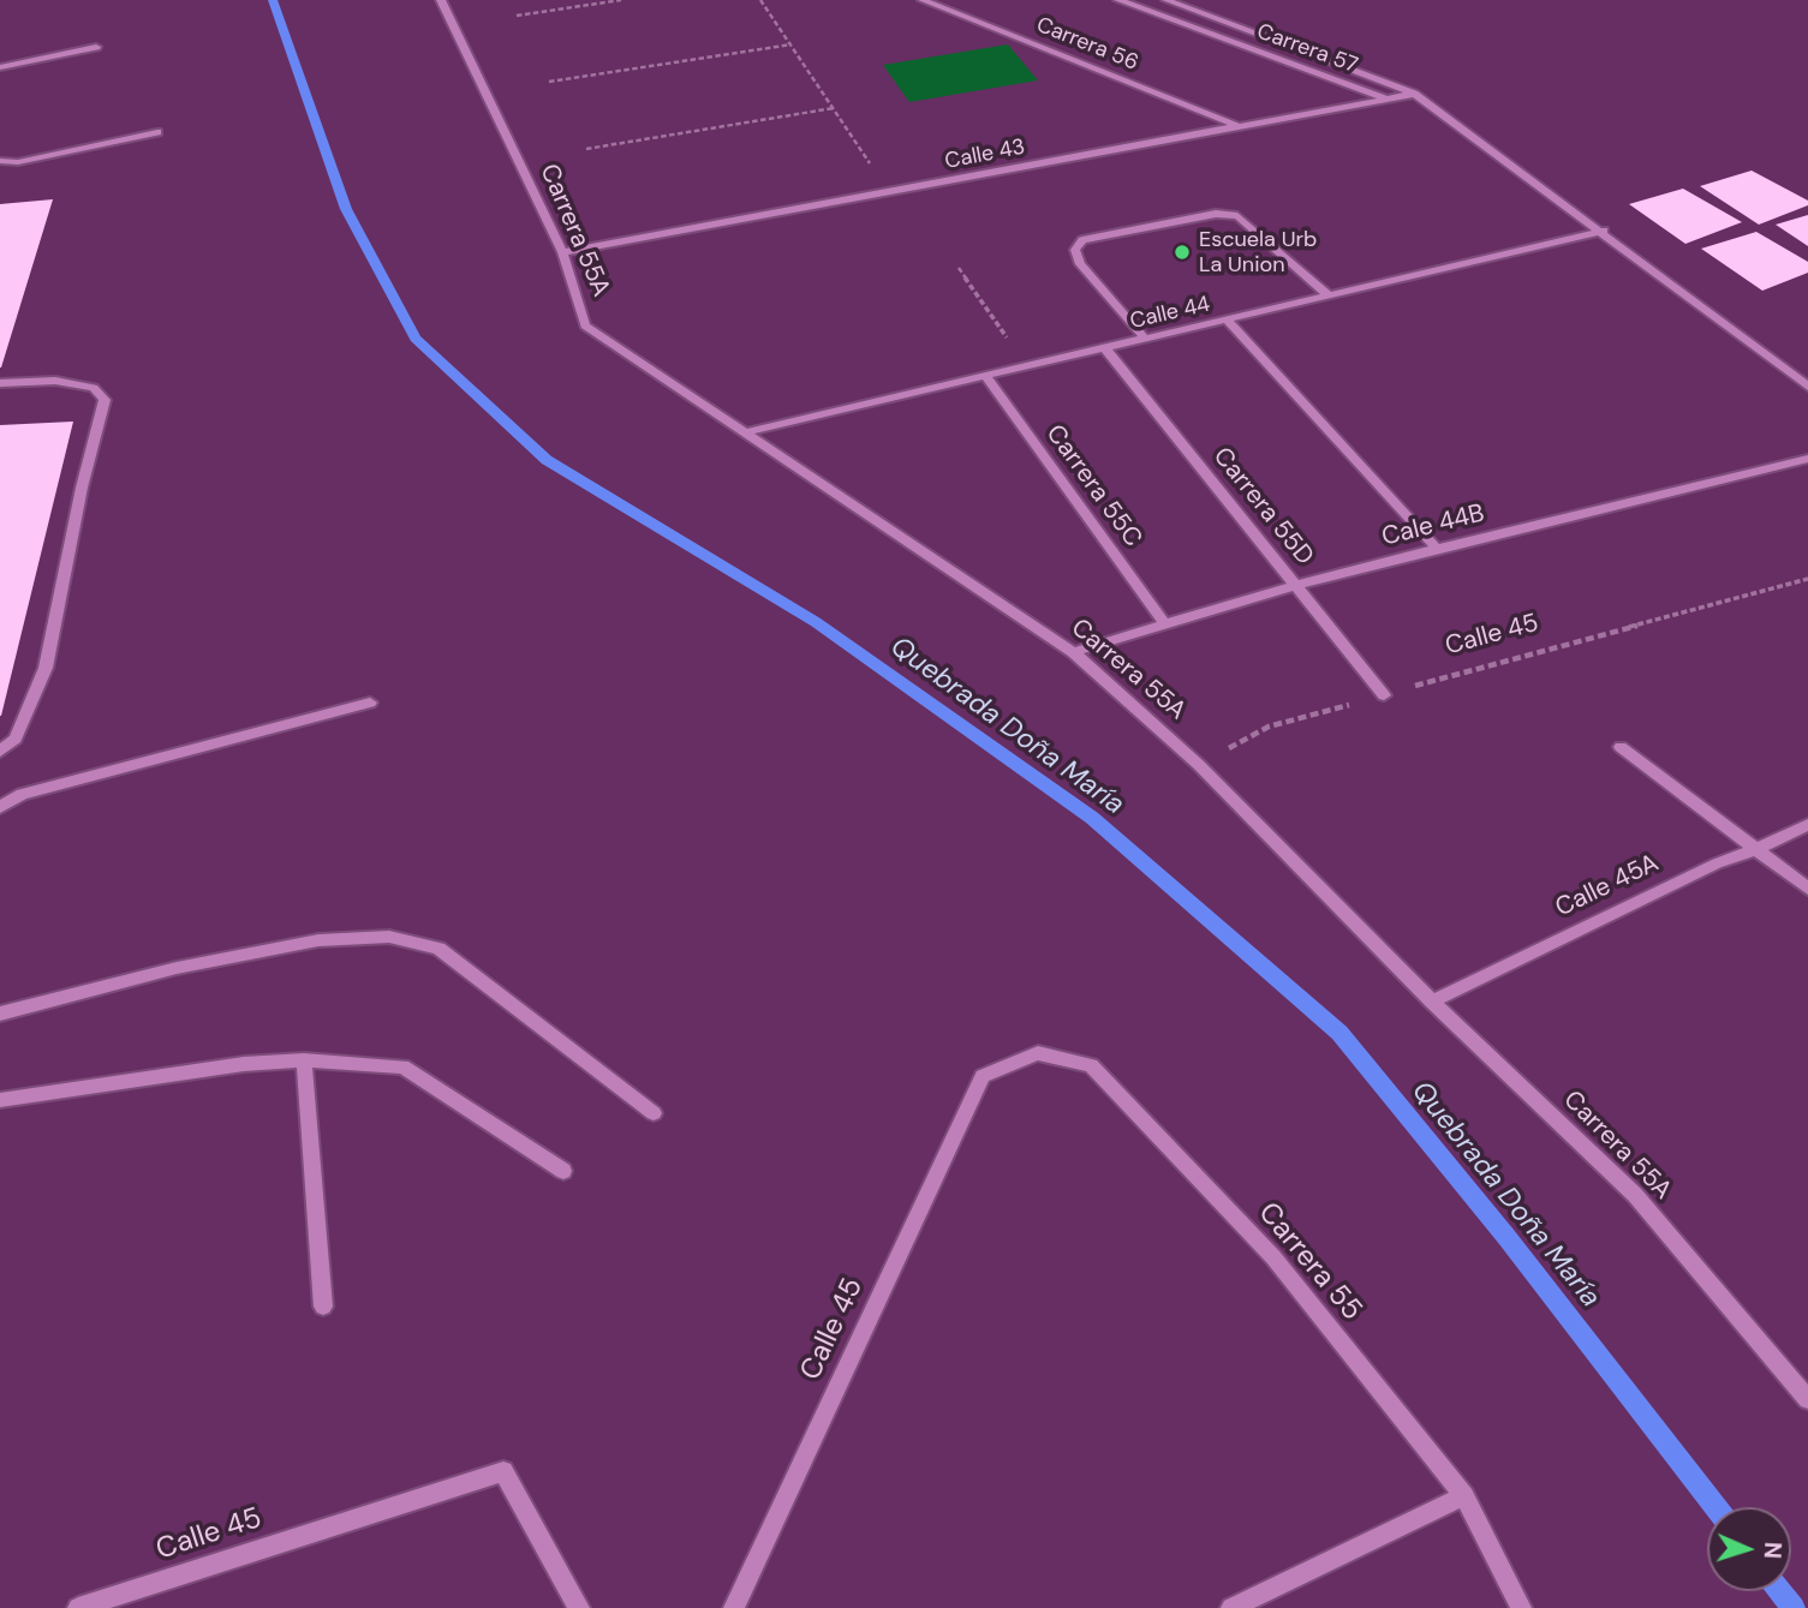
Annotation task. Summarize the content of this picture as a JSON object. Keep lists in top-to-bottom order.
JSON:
{
  "streets": {
    "street": [
      "Carrera 56",
      "Carrera 57",
      "Calle 43",
      "Carrera 55A",
      "Calle 44",
      "Carrera 55C",
      "Carrera 55D",
      "Cale 44B",
      "Calle 45",
      "Calle 45A",
      "Carrera 55"
    ]
  },
  "crossings": [
    ["Carrera 56", "Calle 43"],
    ["Carrera 57", "Calle 43"],
    ["Carrera 57", "Calle 44"],
    ["Calle 43", "Carrera 55A"],
    ["Carrera 55A", "Calle 44"],
    ["Carrera 55A", "Cale 44B"],
    ["Carrera 55A", "Calle 45"],
    ["Carrera 55A", "Calle 45A"],
    ["Calle 44", "Carrera 55C"],
    ["Calle 44", "Carrera 55D"],
    ["Carrera 55C", "Cale 44B"],
    ["Carrera 55D", "Cale 44B"],
    ["Carrera 55D", "Calle 45"],
    ["Calle 45", "Carrera 55"]
  ],
  "water": ["Quebrada Doña María"],
  "places": ["Escuela Urb La Union"],
  "north": "right"
}
